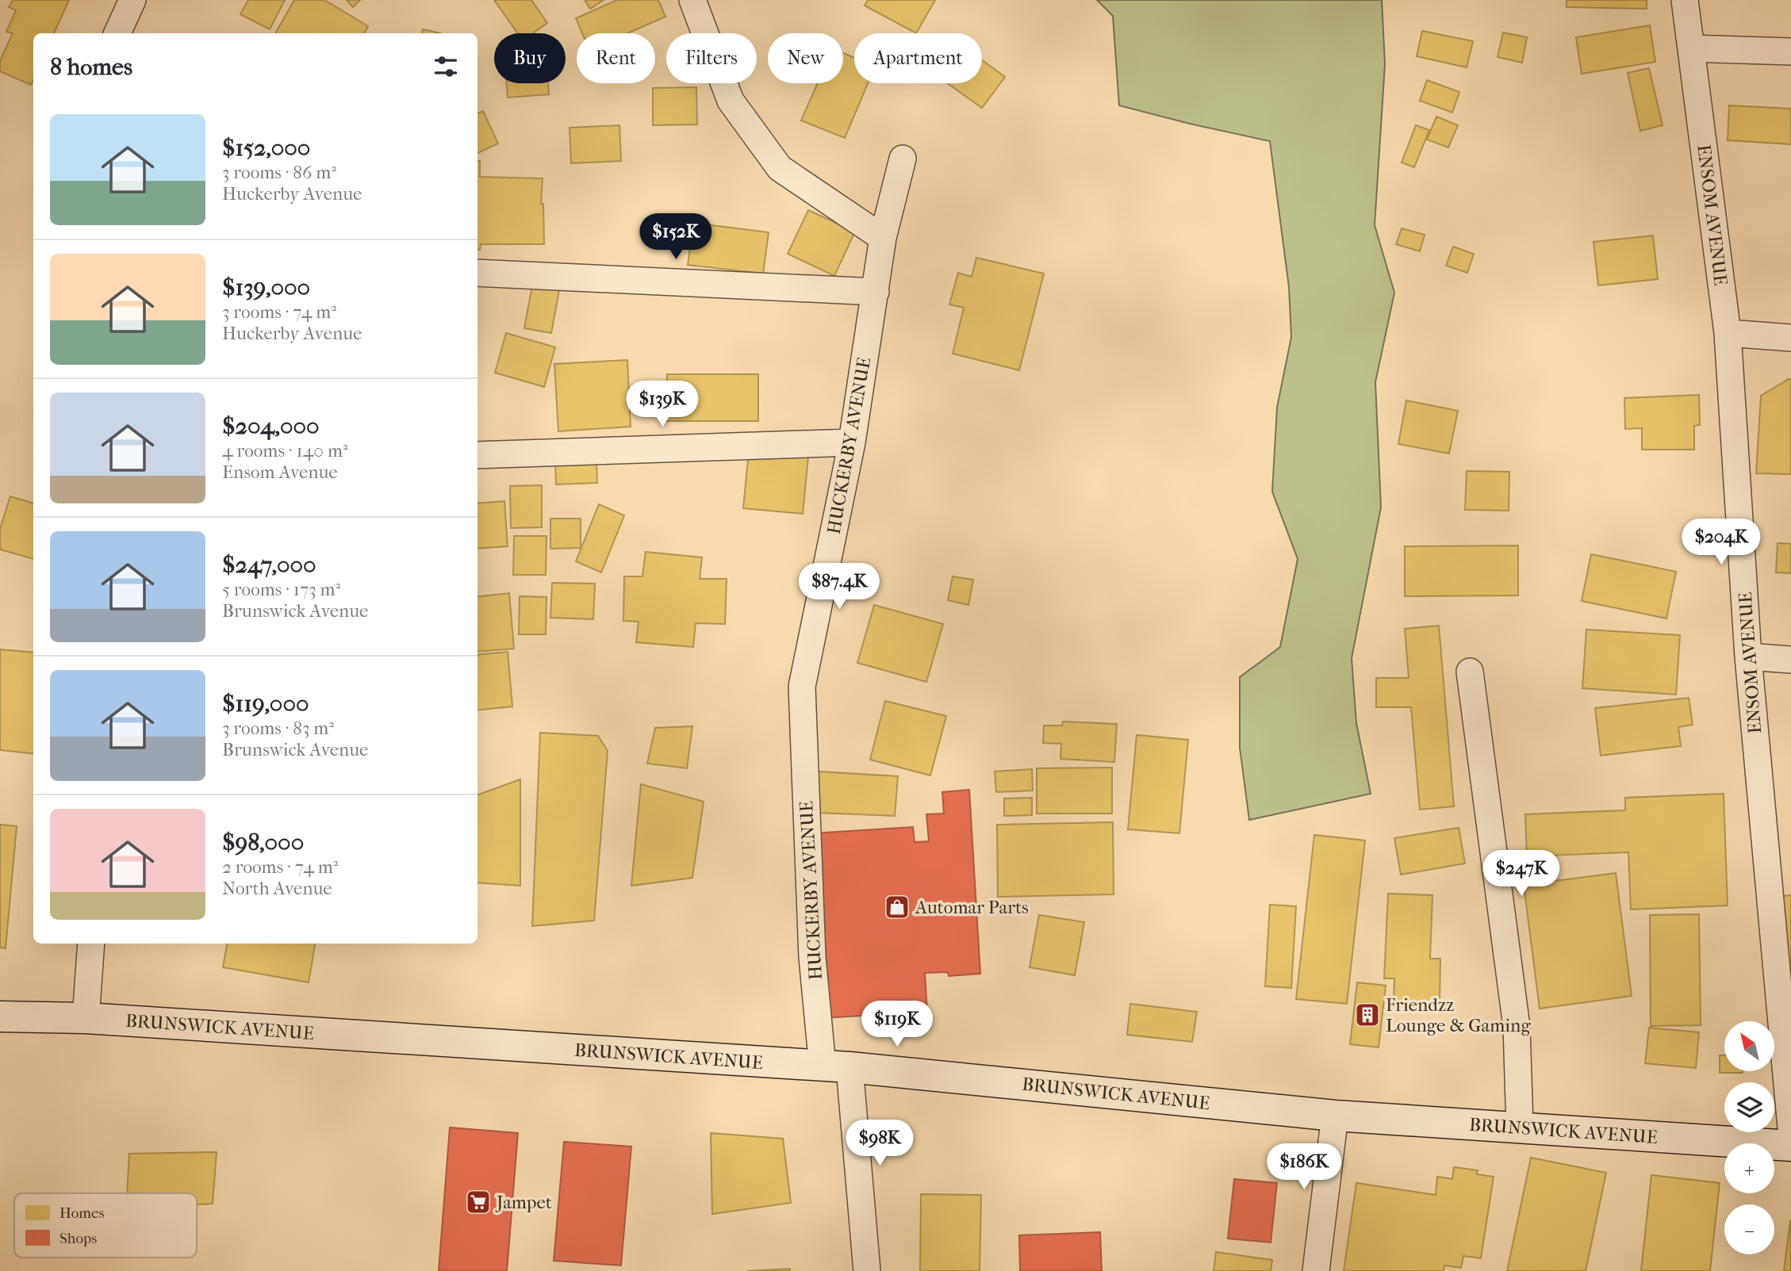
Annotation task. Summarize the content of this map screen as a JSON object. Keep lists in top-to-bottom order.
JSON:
{
  "streets": {
    "main road": ["BRUNSWICK AVENUE"],
    "street": ["ENSOM AVENUE", "HUCKERBY AVENUE"]
  },
  "crossings": [
    ["HUCKERBY AVENUE", "BRUNSWICK AVENUE"]
  ],
  "places": {
    "shop": ["Automar Parts"],
    "building": ["Friendzz Lounge & Gaming"],
    "supermarket": ["Jampet"]
  },
  "legend": ["Homes", "Shops"],
  "north": "top left",
  "page": {
    "chip": [
      "Buy",
      "Rent",
      "Filters",
      "New",
      "Apartment"
    ],
    "heading": "8 homes",
    "list": [
      {
        "name": "$152,000",
        "note": "3 rooms · 86 m² · Huckerby Avenue"
      },
      {
        "name": "$139,000",
        "note": "3 rooms · 74 m² · Huckerby Avenue"
      },
      {
        "name": "$204,000",
        "note": "4 rooms · 140 m² · Ensom Avenue"
      },
      {
        "name": "$247,000",
        "note": "5 rooms · 173 m² · Brunswick Avenue"
      },
      {
        "name": "$119,000",
        "note": "3 rooms · 83 m² · Brunswick Avenue"
      },
      {
        "name": "$98,000",
        "note": "2 rooms · 74 m² · North Avenue"
      }
    ],
    "price": [
      "$152K",
      "$139K",
      "$204K",
      "$87.4K",
      "$247K",
      "$119K",
      "$98K",
      "$186K"
    ],
    "map_buttons": ["+", "−"]
  }
}
